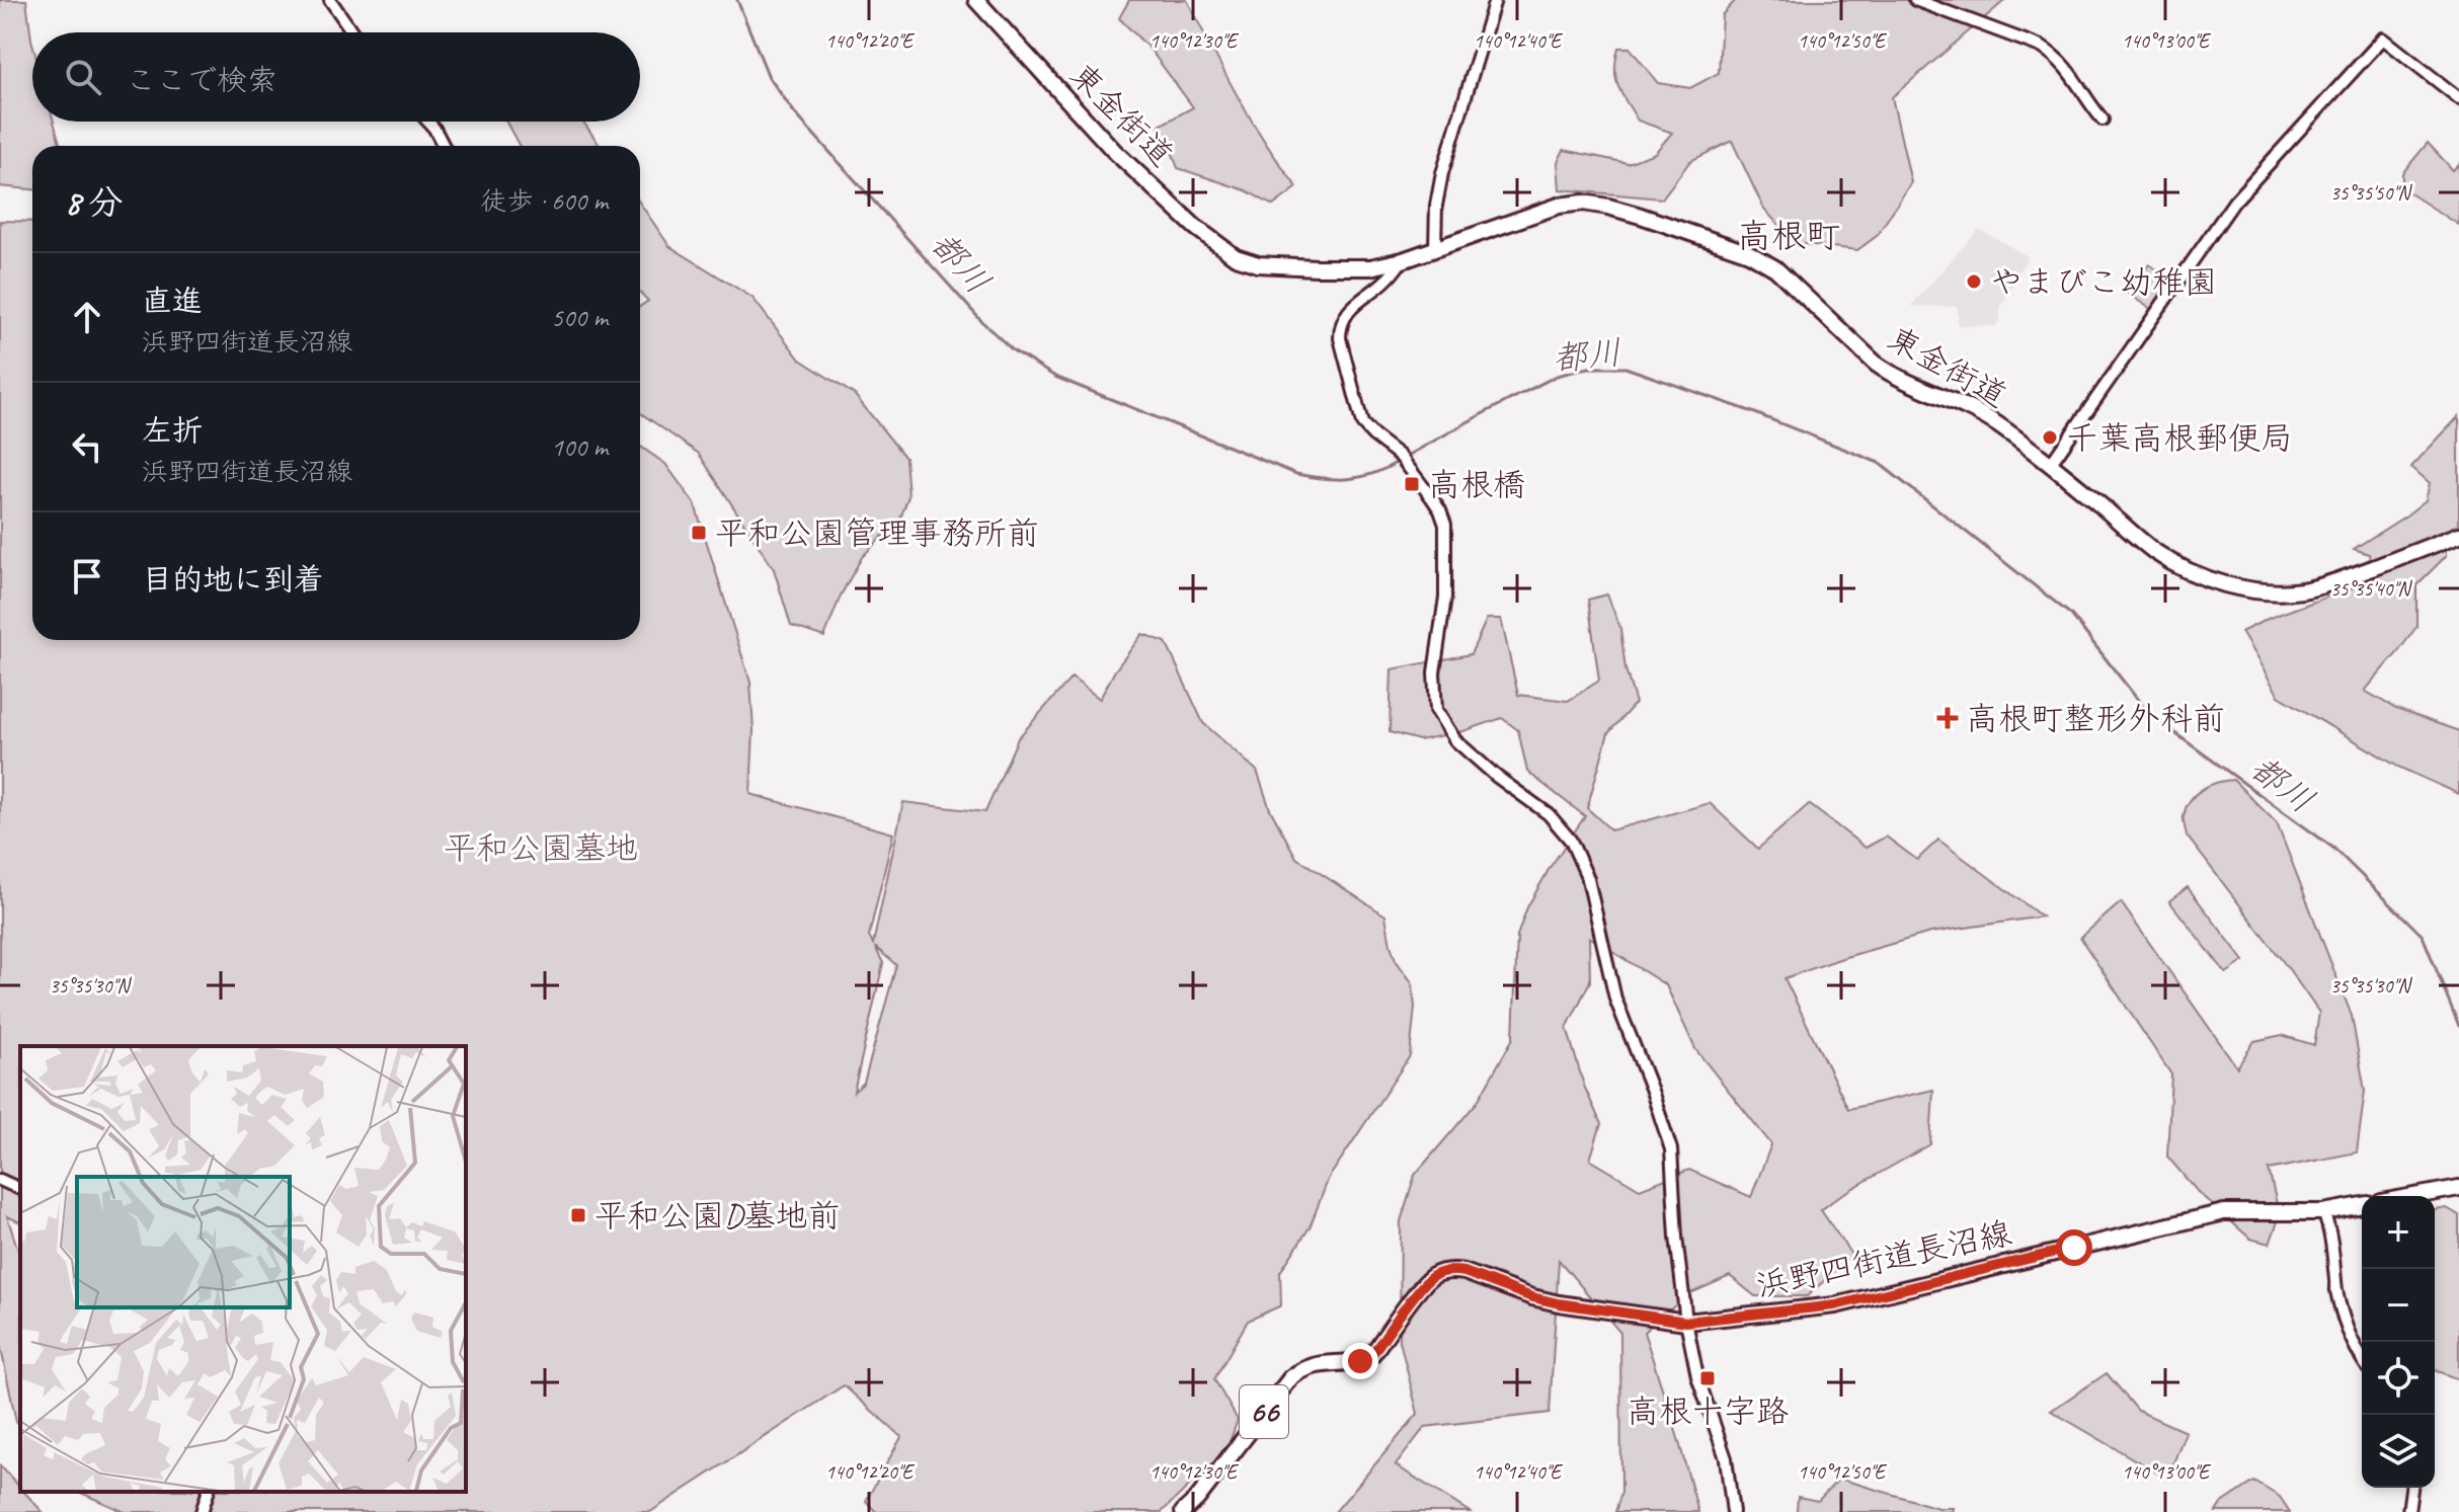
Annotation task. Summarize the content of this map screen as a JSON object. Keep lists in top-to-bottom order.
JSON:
{
  "streets": {
    "main road": ["東金街道", "浜野四街道長沼線", "66"]
  },
  "districts": ["高根町"],
  "water": ["都川"],
  "parks": ["平和公園墓地"],
  "places": {
    "other": ["やまびこ幼稚園", "千葉高根郵便局"],
    "transit": [
      "高根橋",
      "平和公園管理事務所前",
      "平和公園D墓地前",
      "高根十字路"
    ],
    "health": ["高根町整形外科前"]
  },
  "page": {
    "search": "ここで検索",
    "heading": ["8 分", "徒歩 · 600 m"],
    "list": [
      ["直進", "浜野四街道長沼線", "500 m"],
      ["左折", "浜野四街道長沼線", "100 m"],
      "目的地に到着"
    ],
    "map_buttons": ["+", "−"]
  },
  "coordinates": [
    "140°12'20\"E",
    "140°12'30\"E",
    "140°12'40\"E",
    "140°12'50\"E",
    "140°13'00\"E",
    "35°35'50\"N",
    "35°35'40\"N",
    "35°35'30\"N"
  ]
}
